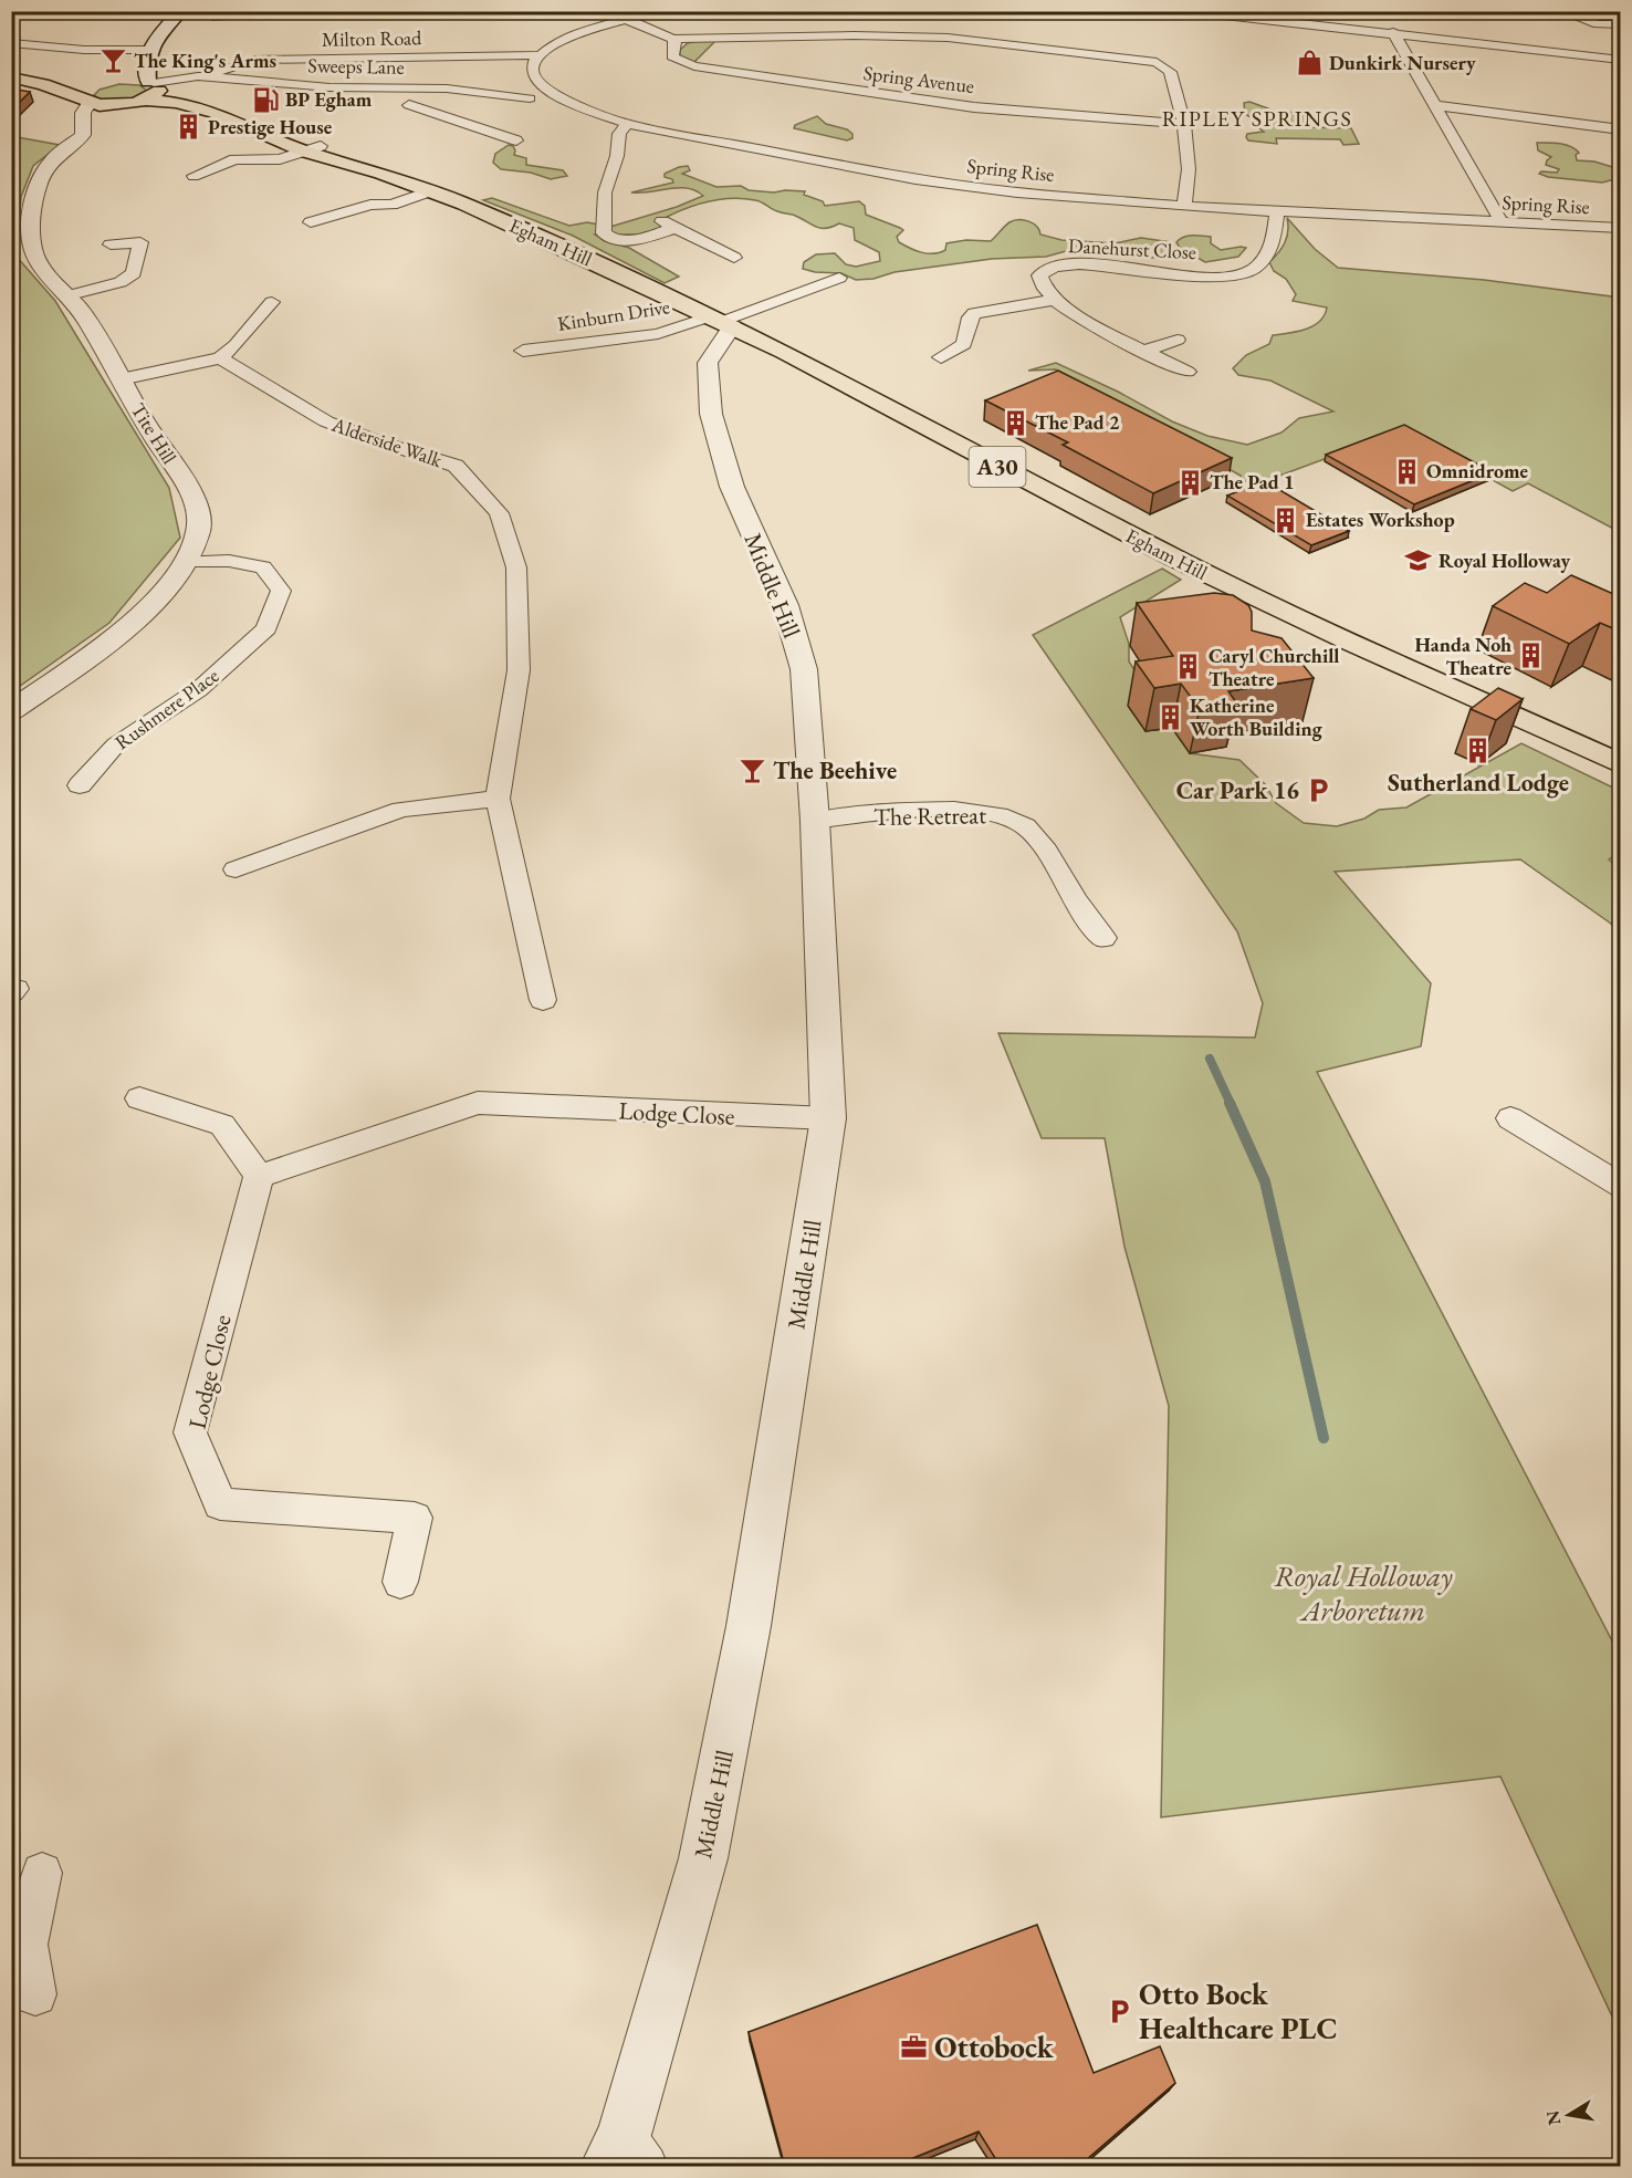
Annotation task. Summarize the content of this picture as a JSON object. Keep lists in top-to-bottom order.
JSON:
{
  "streets": {
    "main road": ["Egham Hill", "A30"],
    "street": [
      "Milton Road",
      "Sweeps Lane",
      "Spring Avenue",
      "Spring Rise",
      "Danehurst Close",
      "Kinburn Drive",
      "Tite Hill",
      "Alderside Walk",
      "Middle Hill",
      "Rushmere Place",
      "The Retreat",
      "Lodge Close"
    ]
  },
  "crossings": [
    ["Milton Road", "Sweeps Lane"],
    ["Milton Road", "Spring Rise"],
    ["Sweeps Lane", "Egham Hill"],
    ["Spring Rise", "Danehurst Close"],
    ["Egham Hill", "Kinburn Drive"],
    ["Egham Hill", "Tite Hill"],
    ["Egham Hill", "Middle Hill"],
    ["Kinburn Drive", "Middle Hill"],
    ["Tite Hill", "Rushmere Place"],
    ["Middle Hill", "The Retreat"],
    ["Middle Hill", "Lodge Close"]
  ],
  "districts": ["RIPLEY SPRINGS"],
  "parks": ["Royal Holloway Arboretum"],
  "places": {
    "bar": ["The King's Arms", "The Beehive"],
    "shop": ["Dunkirk Nursery"],
    "fuel station": ["BP Egham"],
    "building": [
      "Prestige House",
      "The Pad 2",
      "Omnidrome",
      "The Pad 1",
      "Estates Workshop",
      "Handa Noh Theatre",
      "Caryl Churchill Theatre",
      "Katherine Worth Building",
      "Sutherland Lodge"
    ],
    "school or university": ["Royal Holloway"],
    "parking": ["Car Park 16", "Otto Bock Healthcare PLC"],
    "office": ["Ottobock"]
  },
  "north": "left"
}
